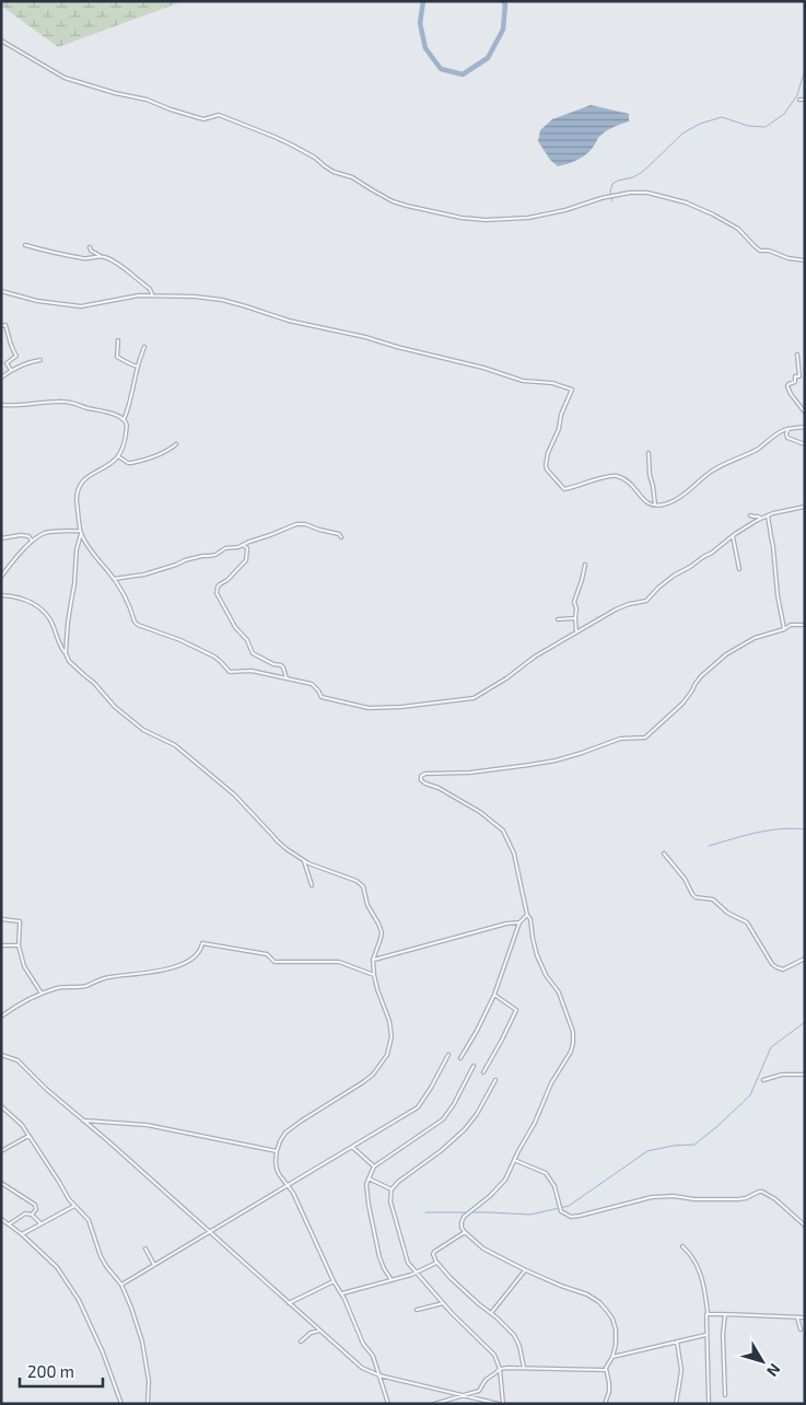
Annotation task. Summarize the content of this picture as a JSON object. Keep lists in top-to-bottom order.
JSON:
{
  "scale_bar": "200 m",
  "north": "bottom right"
}
